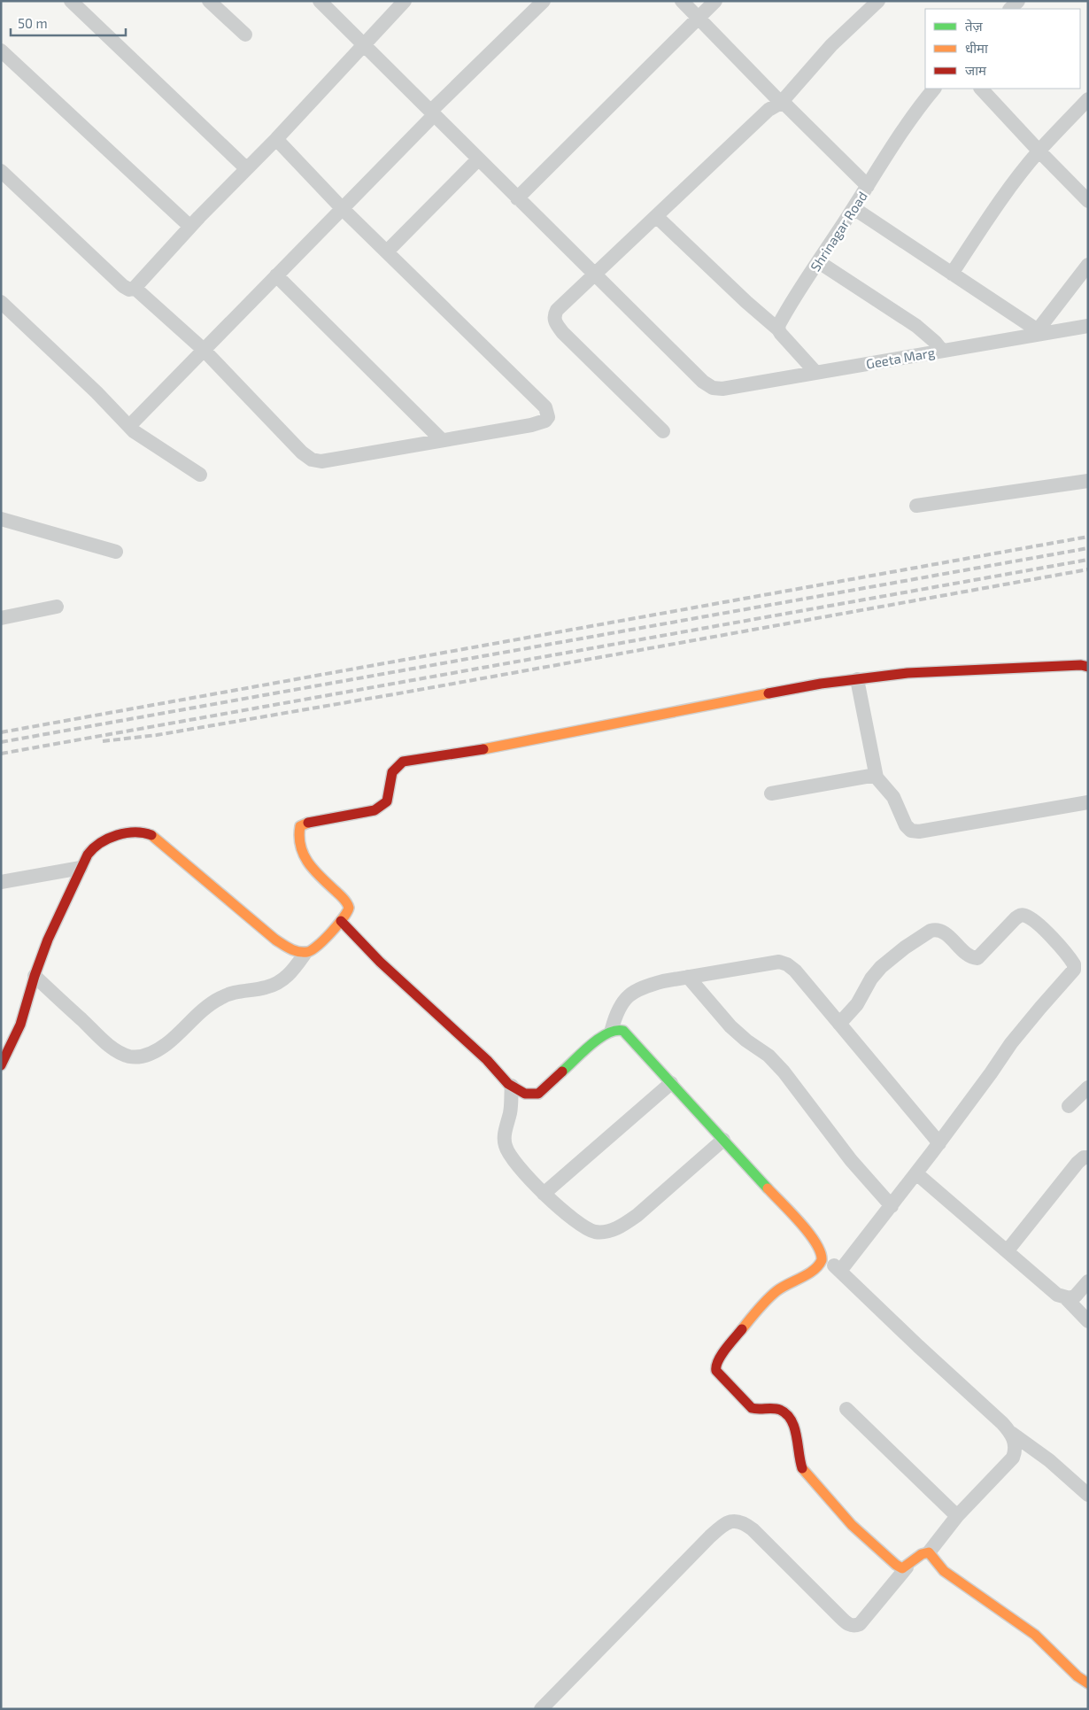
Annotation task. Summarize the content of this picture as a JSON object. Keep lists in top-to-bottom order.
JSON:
{
  "streets": {
    "street": ["Shrinagar Road", "Geeta Marg"]
  },
  "legend": ["तेज़", "धीमा", "जाम"],
  "scale_bar": "50 m"
}
